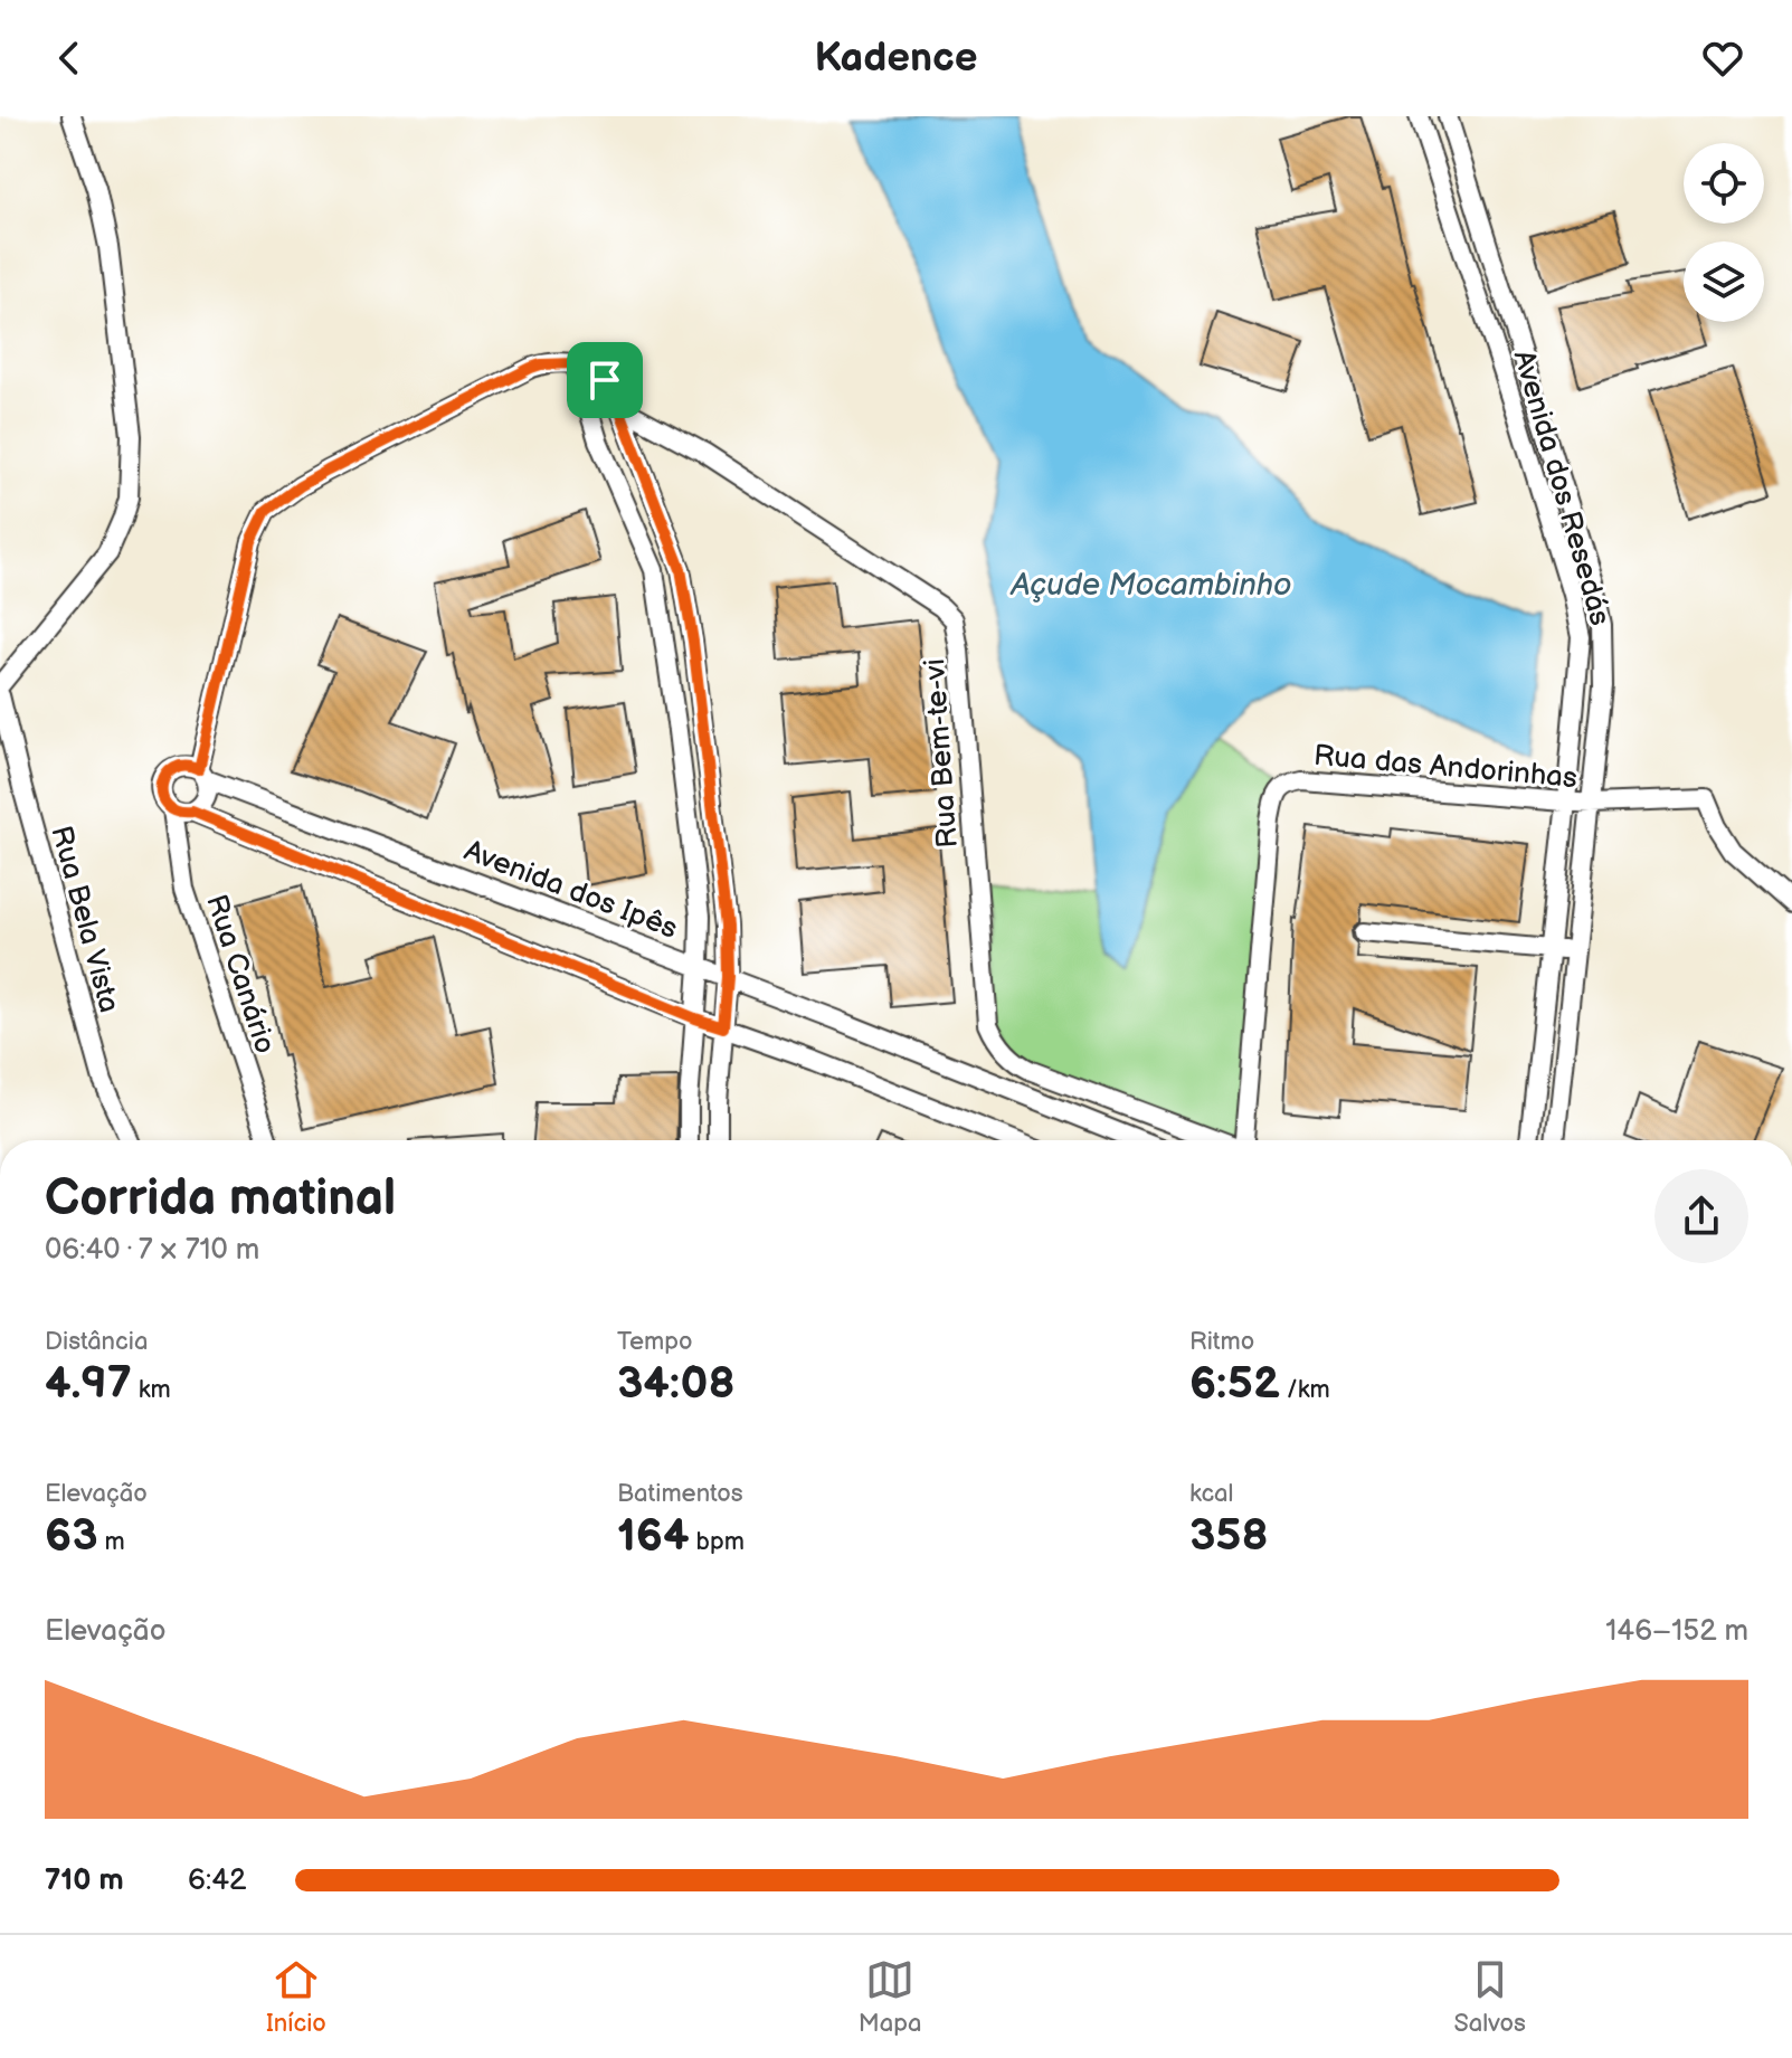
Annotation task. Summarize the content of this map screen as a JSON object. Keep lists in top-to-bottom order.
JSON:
{
  "streets": {
    "street": [
      "Avenida dos Resedás",
      "Rua Bem-te-vi",
      "Rua das Andorinhas",
      "Avenida dos Ipês",
      "Rua Bela Vista",
      "Rua Canário"
    ]
  },
  "crossings": [
    ["Avenida dos Resedás", "Rua das Andorinhas"],
    ["Avenida dos Ipês", "Rua Canário"]
  ],
  "water": ["Açude Mocambinho"],
  "page": {
    "header": "Kadence",
    "heading": ["Corrida matinal", "06:40 · 7 × 710 m"],
    "stats": [
      ["Distância", "4.97 km"],
      ["Tempo", "34:08"],
      ["Ritmo", "6:52 /km"],
      ["Elevação", "63 m"],
      ["Batimentos", "164 bpm"],
      ["kcal", "358"]
    ],
    "chart": ["Elevação", "146–152 m"],
    "list": [
      {
        "name": "710 m",
        "note": "6:42"
      }
    ],
    "tabs": ["Início", "Mapa", "Salvos"]
  }
}
